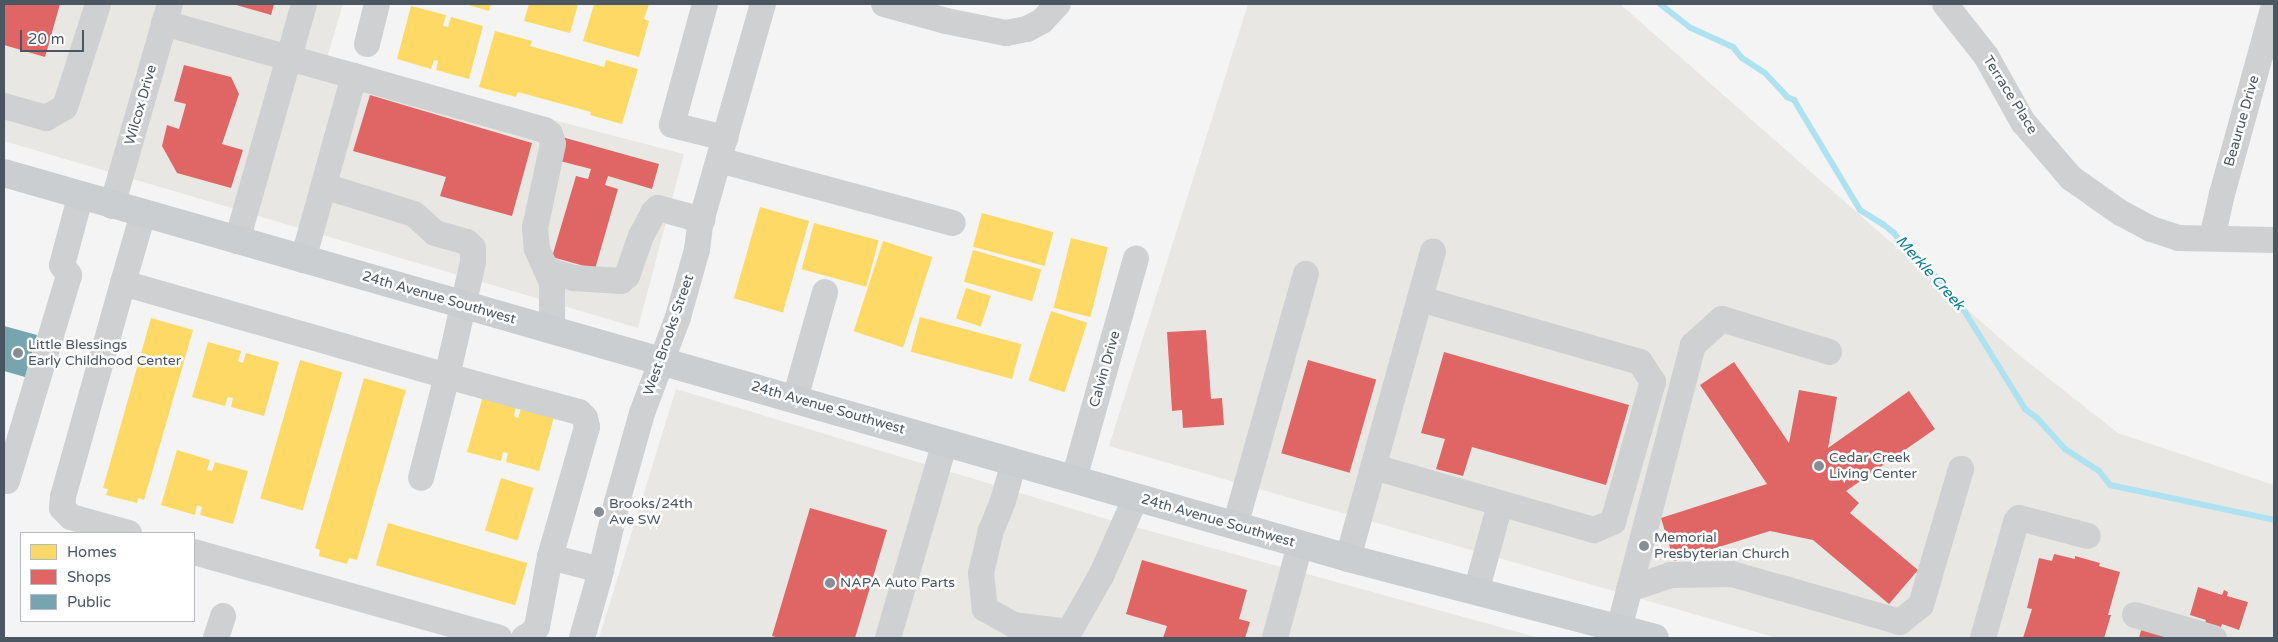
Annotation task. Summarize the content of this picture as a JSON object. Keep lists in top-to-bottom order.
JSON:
{
  "streets": {
    "main road": ["24th Avenue Southwest"],
    "street": [
      "Terrace Place",
      "Wilcox Drive",
      "Beaurue Drive",
      "West Brooks Street",
      "Calvin Drive"
    ]
  },
  "crossings": [
    ["Terrace Place", "Beaurue Drive"],
    ["Wilcox Drive", "24th Avenue Southwest"],
    ["24th Avenue Southwest", "West Brooks Street"],
    ["24th Avenue Southwest", "Calvin Drive"]
  ],
  "water": ["Merkle Creek"],
  "places": [
    "Little Blessings Early Childhood Center",
    "Cedar Creek Living Center",
    "Brooks/24th Ave SW",
    "Memorial Presbyterian Church",
    "NAPA Auto Parts"
  ],
  "legend": ["Homes", "Shops", "Public"],
  "scale_bar": "20 m"
}
